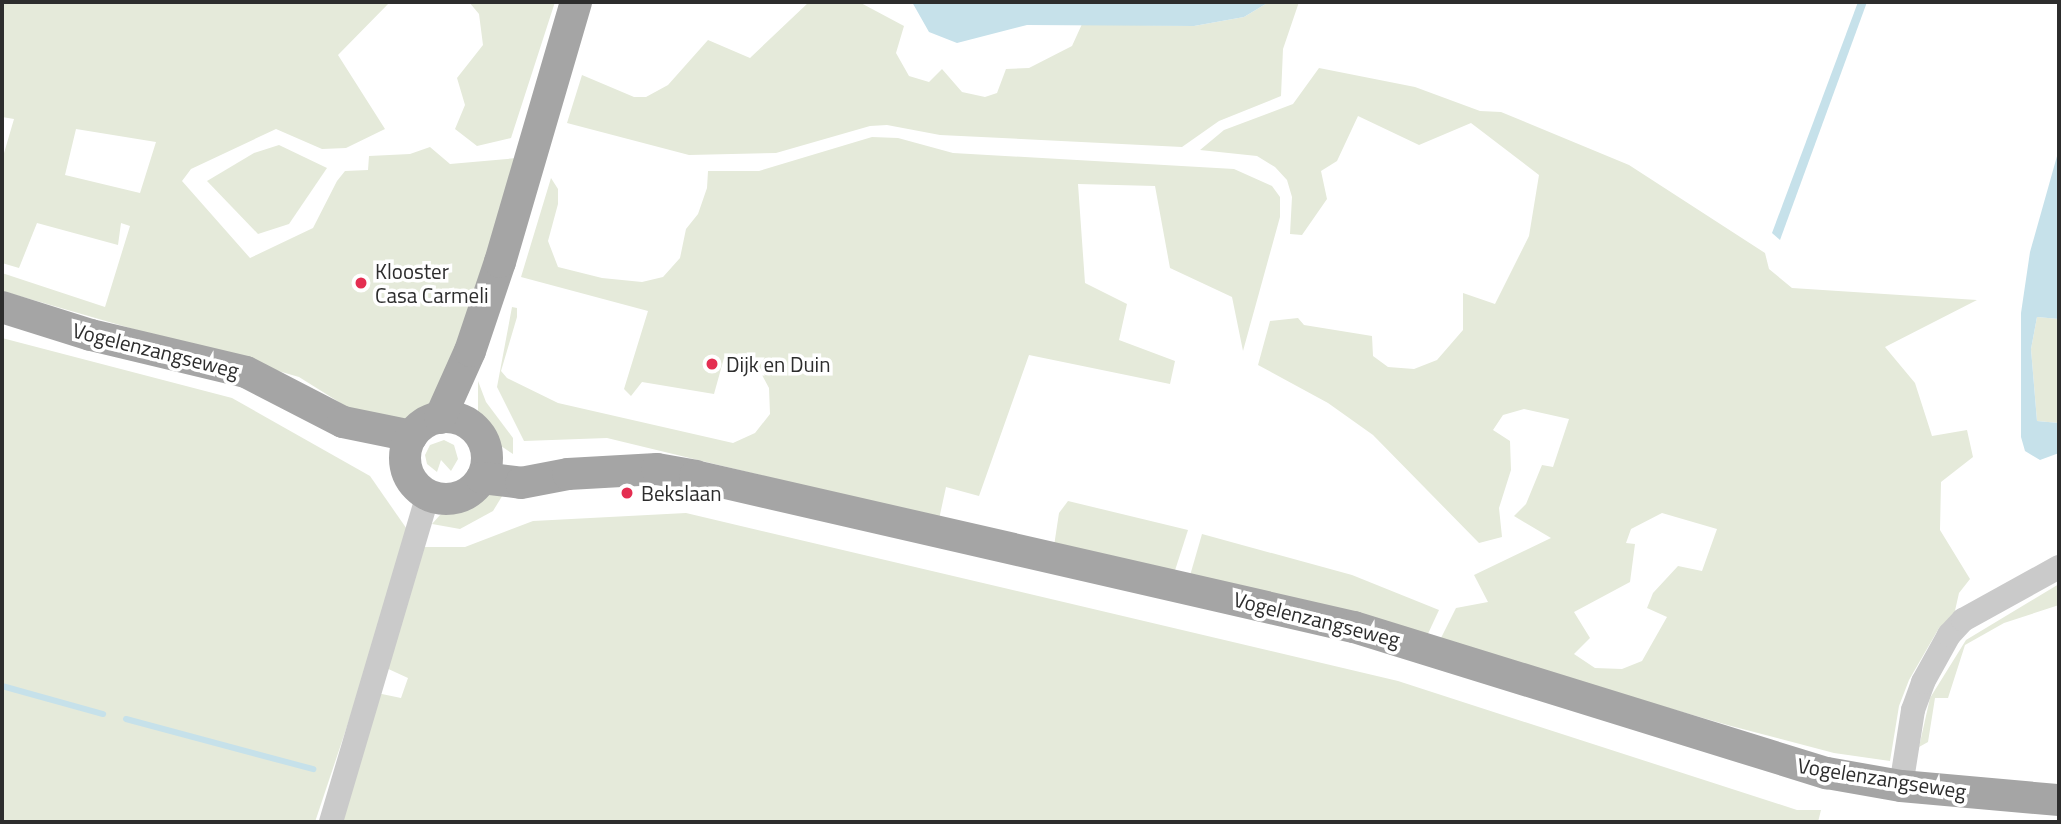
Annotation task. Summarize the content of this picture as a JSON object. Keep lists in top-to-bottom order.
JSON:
{
  "streets": {
    "main road": ["Vogelenzangseweg"]
  },
  "places": ["Klooster Casa Carmeli", "Dijk en Duin", "Bekslaan"]
}
